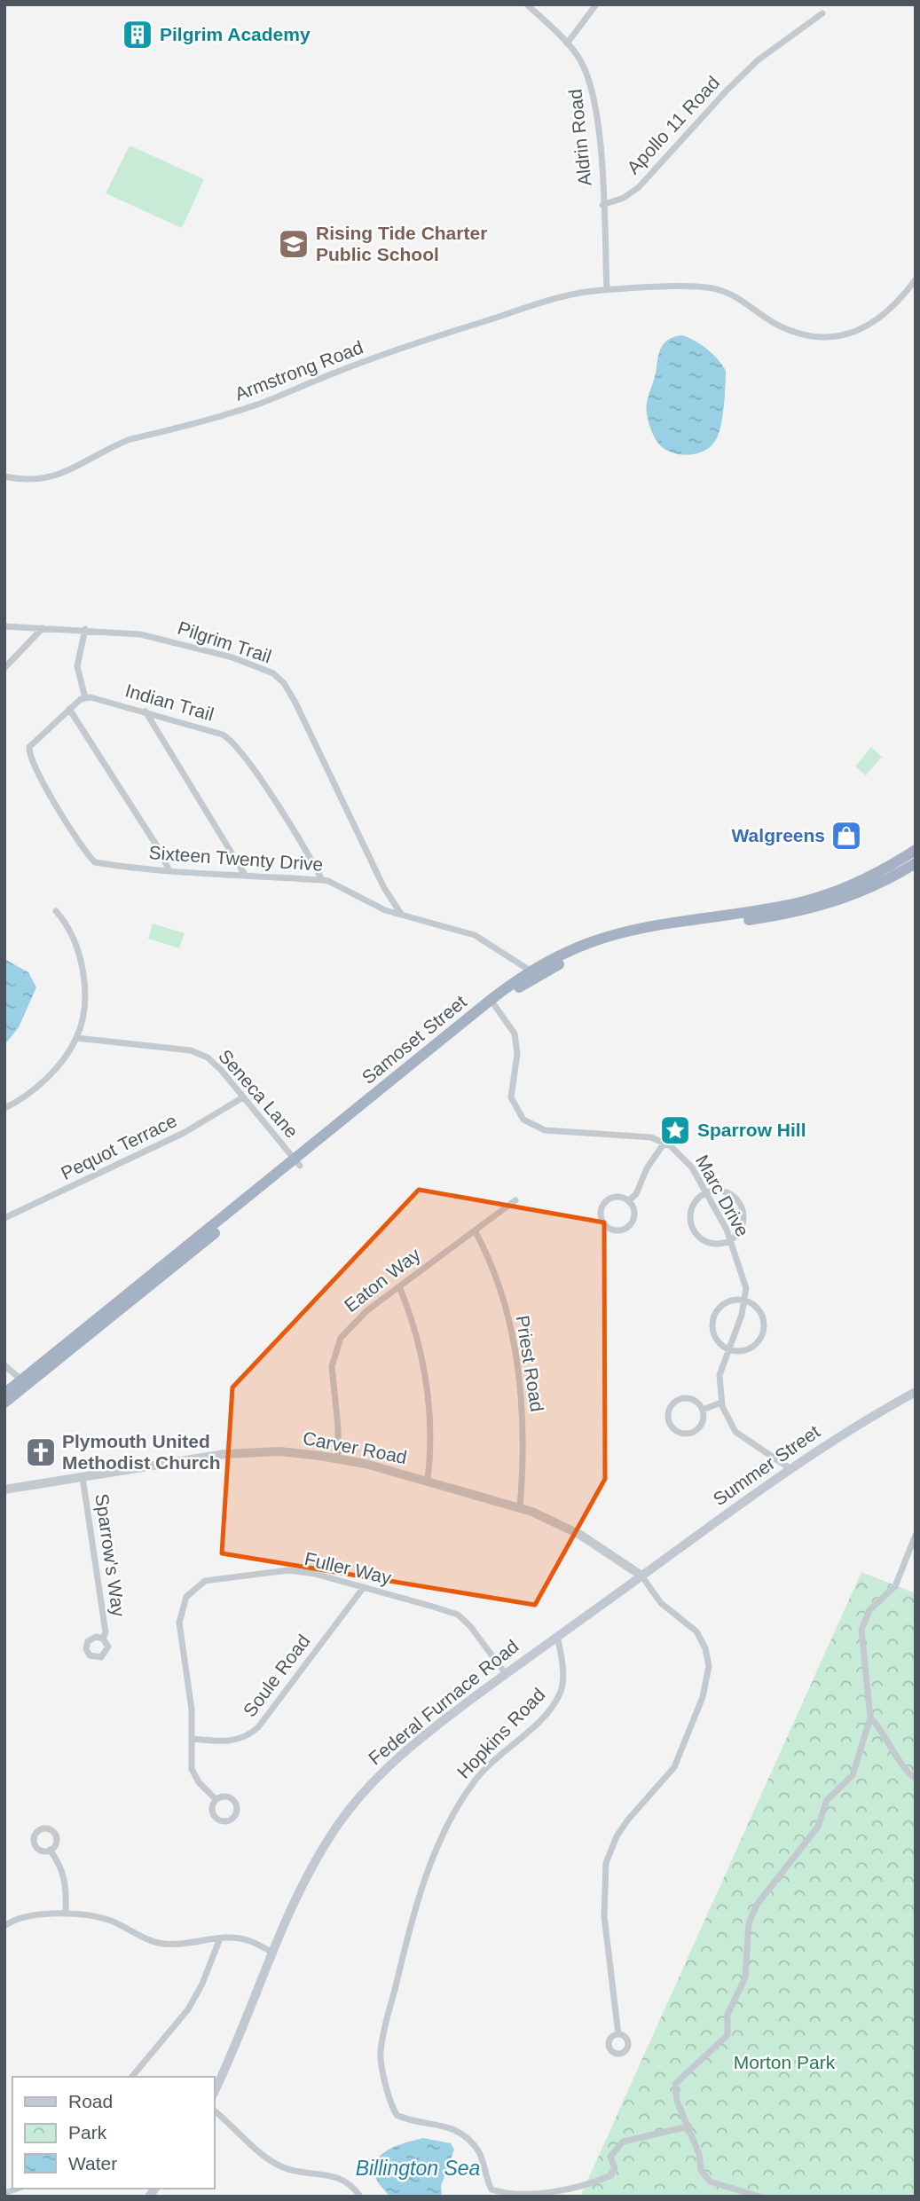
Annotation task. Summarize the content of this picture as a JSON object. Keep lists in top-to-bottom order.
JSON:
{
  "streets": {
    "highway": ["Samoset Street"],
    "main road": ["Summer Street", "Federal Furnace Road"],
    "street": [
      "Apollo 11 Road",
      "Aldrin Road",
      "Armstrong Road",
      "Pilgrim Trail",
      "Indian Trail",
      "Sixteen Twenty Drive",
      "Seneca Lane",
      "Pequot Terrace",
      "Marc Drive",
      "Eaton Way",
      "Priest Road",
      "Carver Road",
      "Sparrow's Way",
      "Fuller Way",
      "Soule Road",
      "Hopkins Road"
    ]
  },
  "crossings": [
    ["Apollo 11 Road", "Aldrin Road"],
    ["Aldrin Road", "Armstrong Road"],
    ["Pilgrim Trail", "Sixteen Twenty Drive"],
    ["Indian Trail", "Sixteen Twenty Drive"],
    ["Sixteen Twenty Drive", "Samoset Street"],
    ["Samoset Street", "Seneca Lane"],
    ["Samoset Street", "Marc Drive"],
    ["Seneca Lane", "Pequot Terrace"],
    ["Marc Drive", "Summer Street"],
    ["Eaton Way", "Priest Road"],
    ["Eaton Way", "Carver Road"],
    ["Priest Road", "Carver Road"],
    ["Carver Road", "Summer Street"],
    ["Carver Road", "Sparrow's Way"],
    ["Carver Road", "Federal Furnace Road"],
    ["Summer Street", "Federal Furnace Road"],
    ["Fuller Way", "Soule Road"],
    ["Fuller Way", "Federal Furnace Road"],
    ["Federal Furnace Road", "Hopkins Road"]
  ],
  "water": ["Billington Sea"],
  "parks": ["Morton Park"],
  "places": {
    "building": ["Pilgrim Academy"],
    "school or university": ["Rising Tide Charter Public School"],
    "shop": ["Walgreens"],
    "place": ["Sparrow Hill"],
    "church": ["Plymouth United Methodist Church"]
  },
  "legend": ["Road", "Park", "Water"]
}
